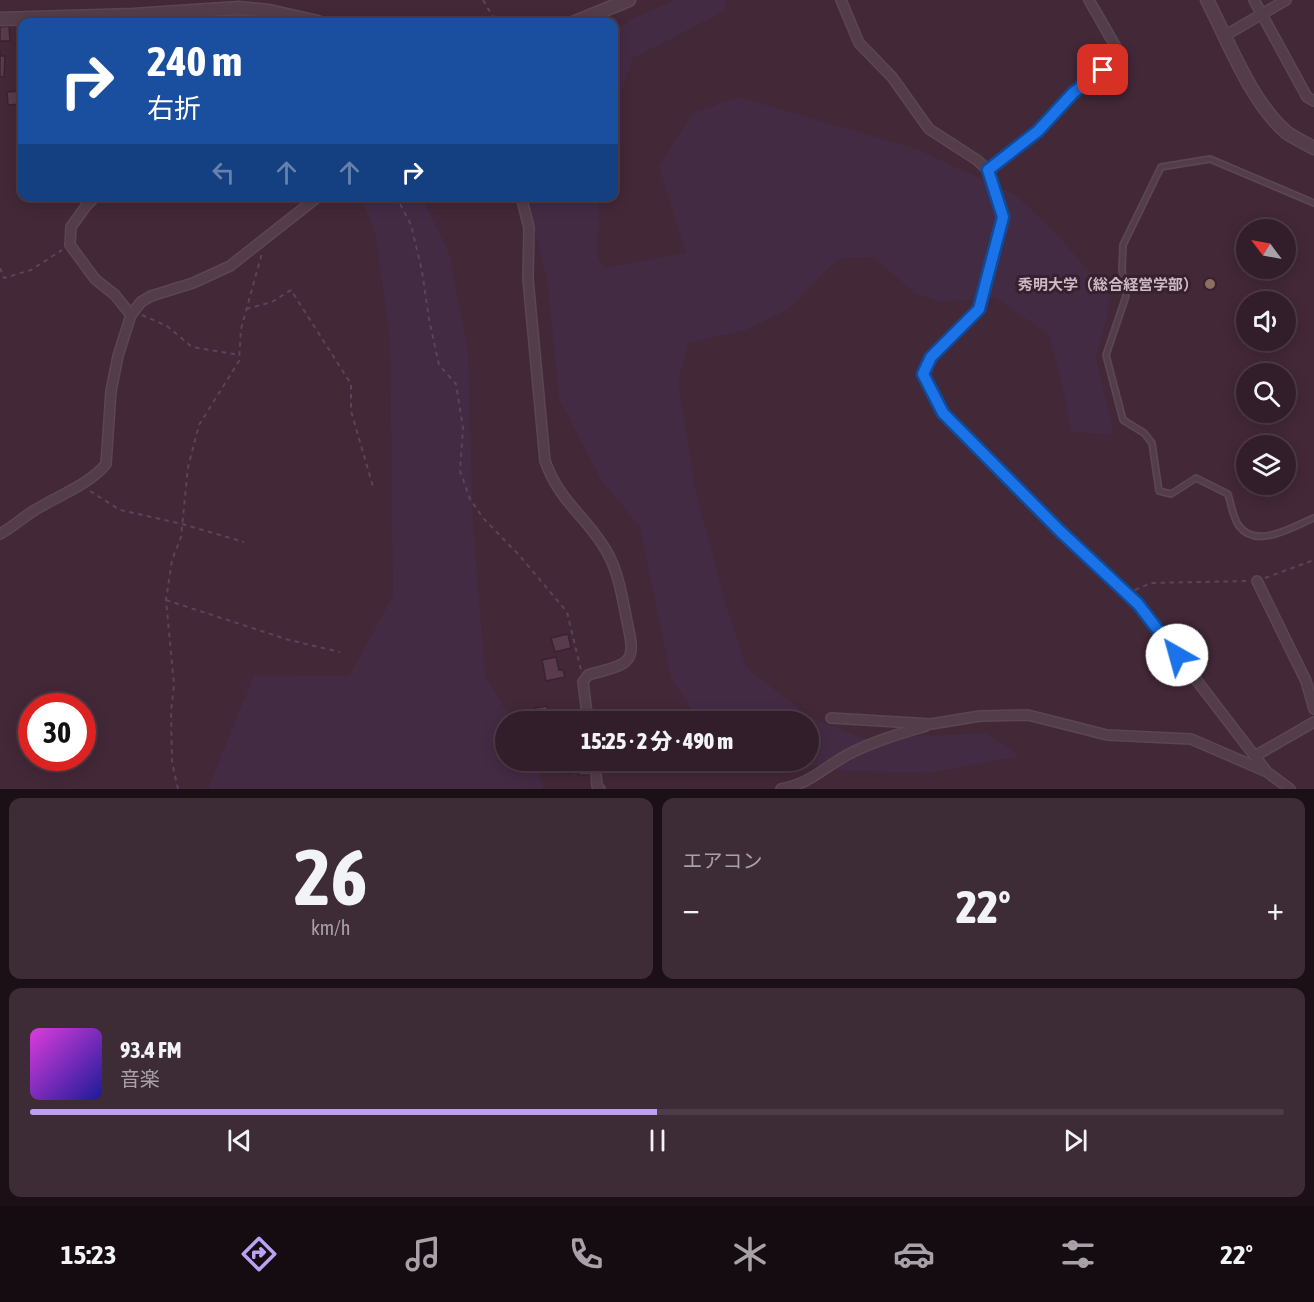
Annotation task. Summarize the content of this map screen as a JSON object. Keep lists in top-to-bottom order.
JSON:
{
  "places": ["秀明大学（総合経営学部）"],
  "north": "top left",
  "page": {
    "turn": ["240 m", "右折"],
    "limit": "30",
    "trip": "15:25 · 2 分 · 490 m",
    "tile": [
      ["26", "km/h"],
      "エアコン"
    ],
    "heat": ["−", "22°", "+"],
    "song": ["93.4 FM", "音楽"],
    "tabs": ["15:23", "22°"]
  }
}
